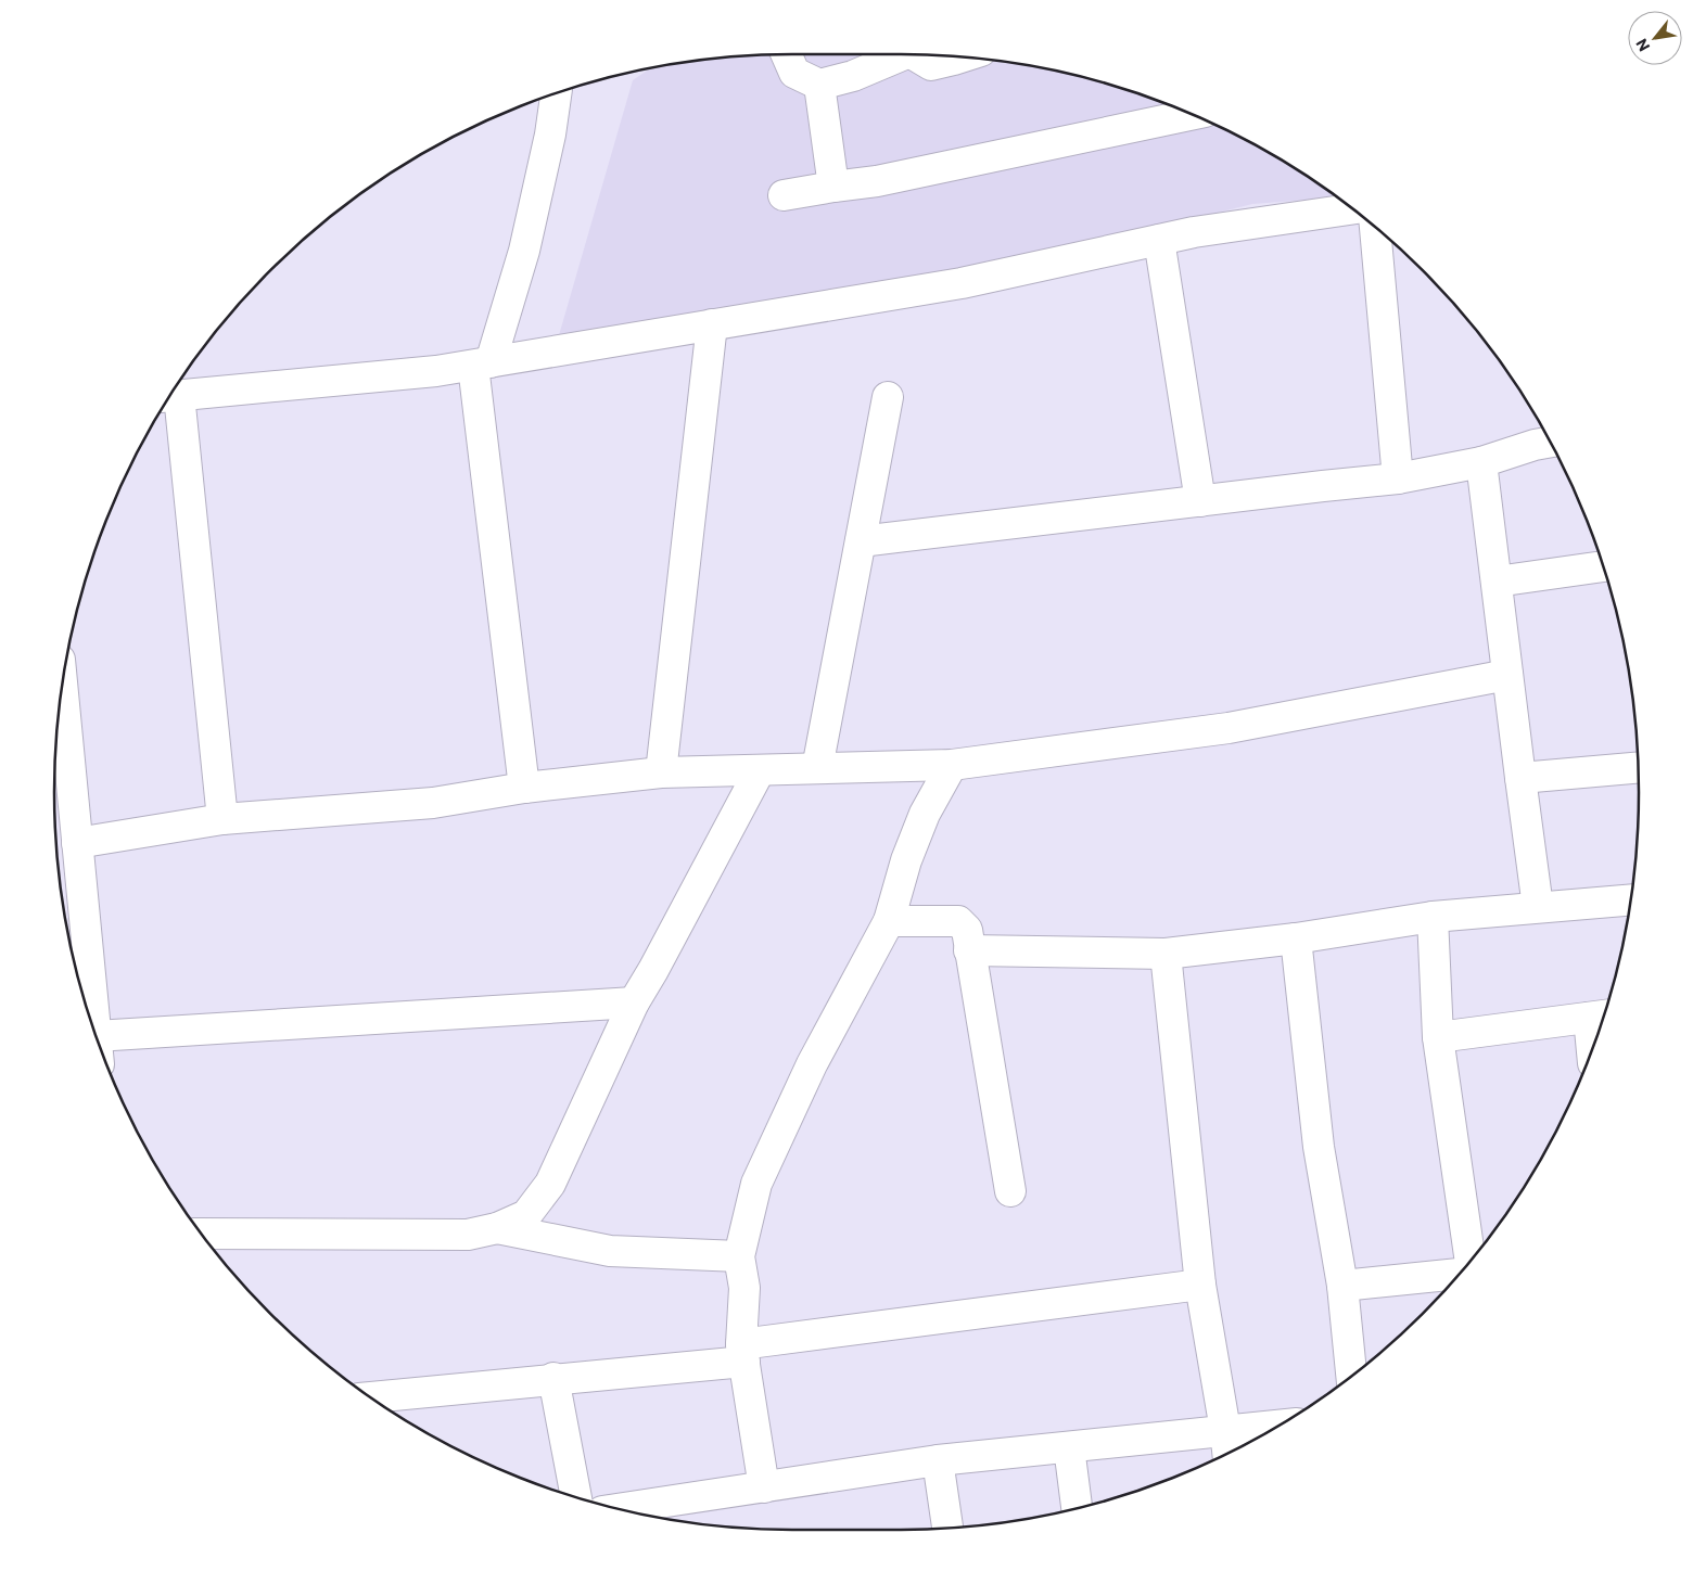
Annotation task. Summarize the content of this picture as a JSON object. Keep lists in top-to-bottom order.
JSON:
{
  "north": "bottom left"
}
